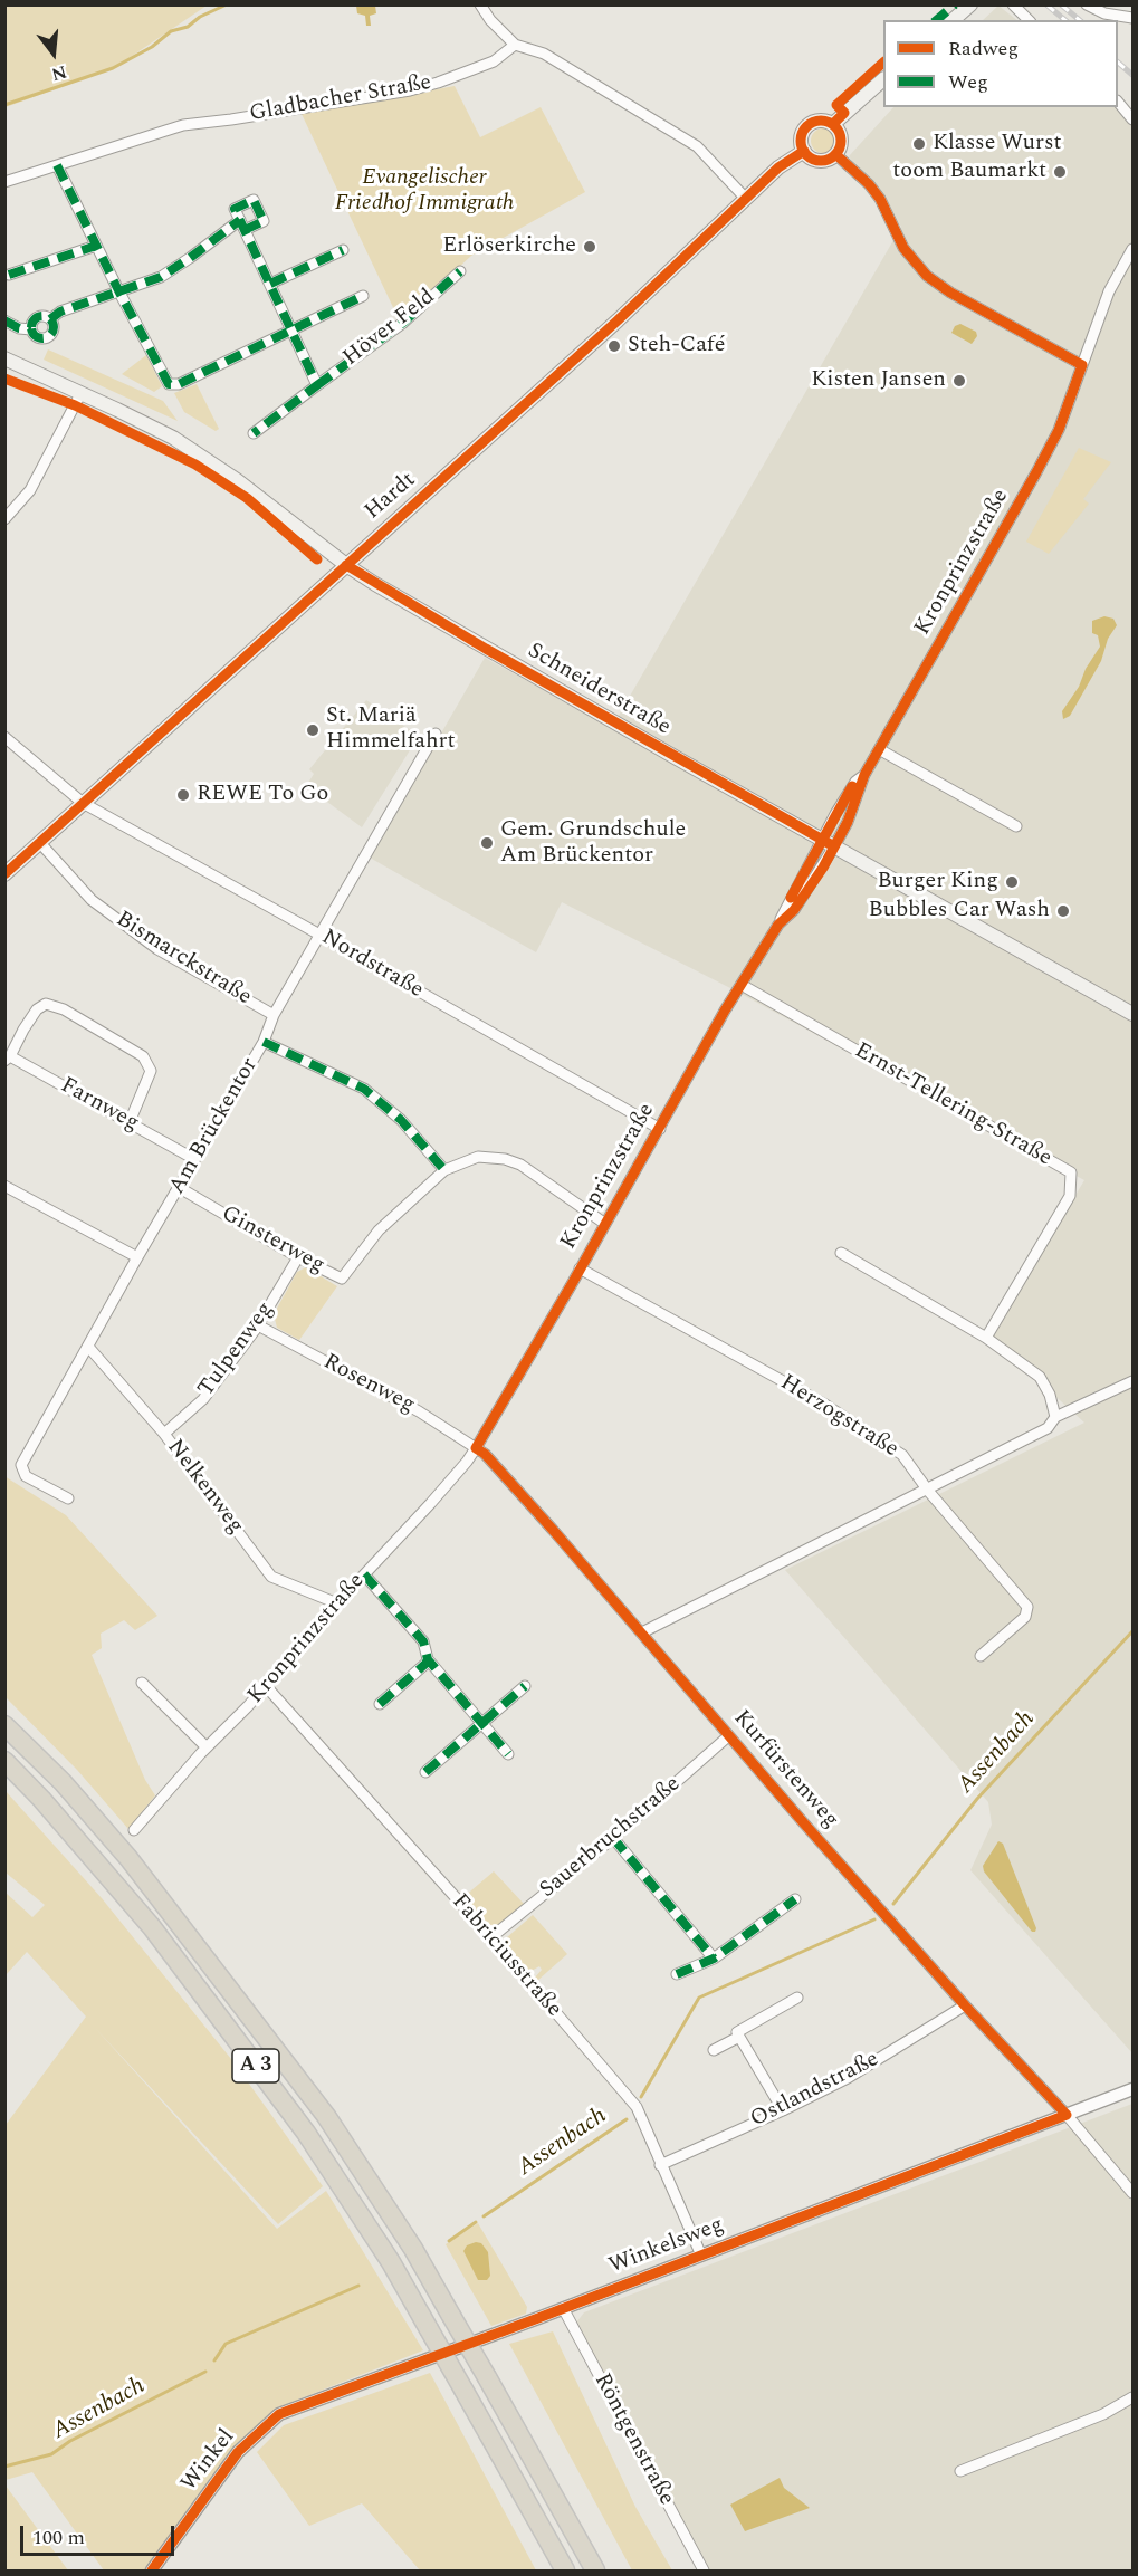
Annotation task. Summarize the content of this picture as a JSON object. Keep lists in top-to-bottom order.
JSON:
{
  "streets": {
    "highway": ["A 3"],
    "main road": ["Hardt", "Schneiderstraße"],
    "street": [
      "Gladbacher Straße",
      "Höver Feld",
      "Kronprinzstraße",
      "Bismarckstraße",
      "Nordstraße",
      "Farnweg",
      "Ernst-Tellering-Straße",
      "Am Brückentor",
      "Ginsterweg",
      "Tulpenweg",
      "Rosenweg",
      "Herzogstraße",
      "Nelkenweg",
      "Kurfürstenweg",
      "Sauerbruchstraße",
      "Fabriciusstraße",
      "Ostlandstraße",
      "Winkelsweg",
      "Röntgenstraße",
      "Winkel"
    ]
  },
  "crossings": [
    ["Hardt", "Schneiderstraße"],
    ["Hardt", "Bismarckstraße"],
    ["Hardt", "Nordstraße"],
    ["Kronprinzstraße", "Schneiderstraße"],
    ["Kronprinzstraße", "Nordstraße"],
    ["Kronprinzstraße", "Ernst-Tellering-Straße"],
    ["Kronprinzstraße", "Rosenweg"],
    ["Kronprinzstraße", "Herzogstraße"],
    ["Kronprinzstraße", "Nelkenweg"],
    ["Kronprinzstraße", "Kurfürstenweg"],
    ["Kronprinzstraße", "Fabriciusstraße"],
    ["Bismarckstraße", "Am Brückentor"],
    ["Nordstraße", "Am Brückentor"],
    ["Farnweg", "Am Brückentor"],
    ["Am Brückentor", "Ginsterweg"],
    ["Am Brückentor", "Nelkenweg"],
    ["Ginsterweg", "Tulpenweg"],
    ["Tulpenweg", "Rosenweg"],
    ["Tulpenweg", "Nelkenweg"],
    ["Rosenweg", "Kurfürstenweg"],
    ["Kurfürstenweg", "Sauerbruchstraße"],
    ["Kurfürstenweg", "Ostlandstraße"],
    ["Kurfürstenweg", "Winkelsweg"],
    ["Sauerbruchstraße", "Fabriciusstraße"],
    ["Fabriciusstraße", "Ostlandstraße"],
    ["Fabriciusstraße", "Winkelsweg"],
    ["Winkelsweg", "Röntgenstraße"],
    ["Winkelsweg", "Winkel"]
  ],
  "water": ["Assenbach"],
  "parks": ["Evangelischer Friedhof Immigrath"],
  "places": [
    "Klasse Wurst",
    "toom Baumarkt",
    "Erlöserkirche",
    "Steh-Café",
    "Kisten Jansen",
    "St. Mariä Himmelfahrt",
    "REWE To Go",
    "Gem. Grundschule Am Brückentor",
    "Burger King",
    "Bubbles Car Wash"
  ],
  "legend": ["Radweg", "Weg"],
  "scale_bar": "100 m",
  "north": "bottom"
}
